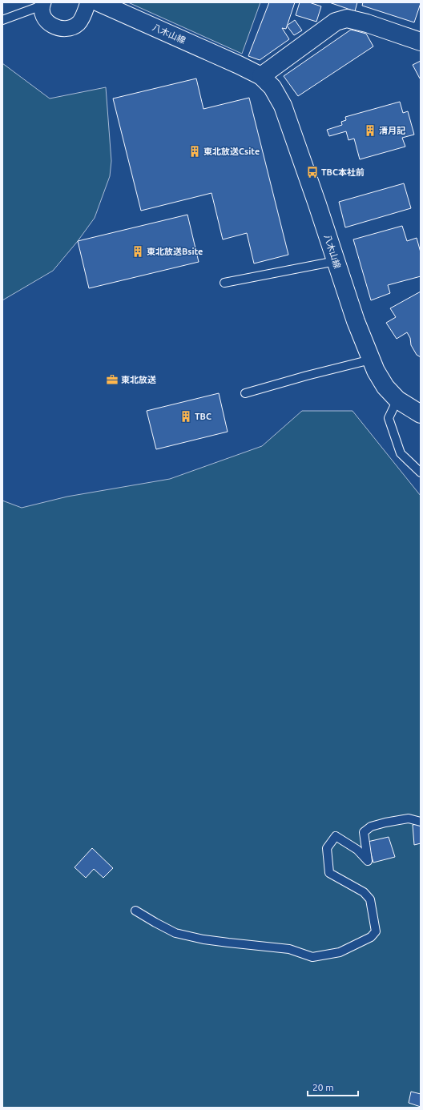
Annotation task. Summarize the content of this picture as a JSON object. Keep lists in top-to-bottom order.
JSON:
{
  "streets": {
    "street": ["八木山線"]
  },
  "places": {
    "building": [
      "清月記",
      "東北放送Csite",
      "東北放送Bsite",
      "TBC"
    ],
    "bus stop": ["TBC本社前"],
    "office": ["東北放送"]
  },
  "scale_bar": "20 m"
}
